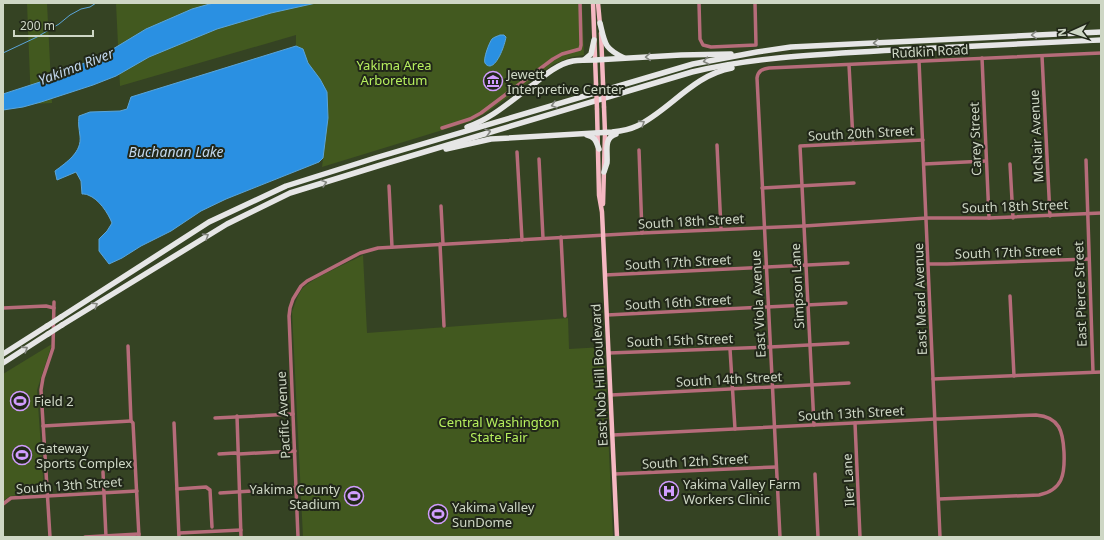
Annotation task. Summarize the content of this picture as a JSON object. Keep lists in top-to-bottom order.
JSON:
{
  "streets": {
    "main road": ["East Nob Hill Boulevard"],
    "street": [
      "Rudkin Road",
      "South 20th Street",
      "McNair Avenue",
      "Carey Street",
      "South 18th Street",
      "South 17th Street",
      "Simpson Lane",
      "East Pierce Street",
      "East Mead Avenue",
      "South 16th Street",
      "East Viola Avenue",
      "South 15th Street",
      "South 14th Street",
      "South 13th Street",
      "Pacific Avenue",
      "South 12th Street",
      "Iler Lane"
    ]
  },
  "crossings": [
    ["Rudkin Road", "McNair Avenue"],
    ["Rudkin Road", "Carey Street"],
    ["Rudkin Road", "East Mead Avenue"],
    ["Rudkin Road", "East Viola Avenue"],
    ["South 20th Street", "Simpson Lane"],
    ["South 20th Street", "East Mead Avenue"],
    ["McNair Avenue", "South 18th Street"],
    ["Carey Street", "South 18th Street"],
    ["South 18th Street", "Simpson Lane"],
    ["South 18th Street", "East Pierce Street"],
    ["South 18th Street", "East Mead Avenue"],
    ["South 18th Street", "East Viola Avenue"],
    ["South 18th Street", "East Nob Hill Boulevard"],
    ["South 18th Street", "Pacific Avenue"],
    ["South 17th Street", "Simpson Lane"],
    ["South 17th Street", "East Pierce Street"],
    ["South 17th Street", "East Mead Avenue"],
    ["South 17th Street", "East Viola Avenue"],
    ["South 17th Street", "East Nob Hill Boulevard"],
    ["Simpson Lane", "South 16th Street"],
    ["Simpson Lane", "South 15th Street"],
    ["Simpson Lane", "South 14th Street"],
    ["Simpson Lane", "South 13th Street"],
    ["East Mead Avenue", "South 13th Street"],
    ["South 16th Street", "East Viola Avenue"],
    ["South 16th Street", "East Nob Hill Boulevard"],
    ["East Viola Avenue", "South 15th Street"],
    ["East Viola Avenue", "South 14th Street"],
    ["East Viola Avenue", "South 13th Street"],
    ["East Viola Avenue", "South 12th Street"],
    ["South 15th Street", "East Nob Hill Boulevard"],
    ["East Nob Hill Boulevard", "South 14th Street"],
    ["East Nob Hill Boulevard", "South 13th Street"],
    ["East Nob Hill Boulevard", "South 12th Street"],
    ["South 13th Street", "Iler Lane"]
  ],
  "water": ["Yakima River", "Buchanan Lake"],
  "parks": ["Yakima Area Arboretum", "Central Washington State Fair"],
  "places": {
    "museum": ["Jewett Interpretive Center"],
    "sports": [
      "Field 2",
      "Gateway Sports Complex",
      "Yakima County Stadium",
      "Yakima Valley SunDome"
    ],
    "hospital": ["Yakima Valley Farm Workers Clinic"]
  },
  "scale_bar": "200 m",
  "north": "left"
}
